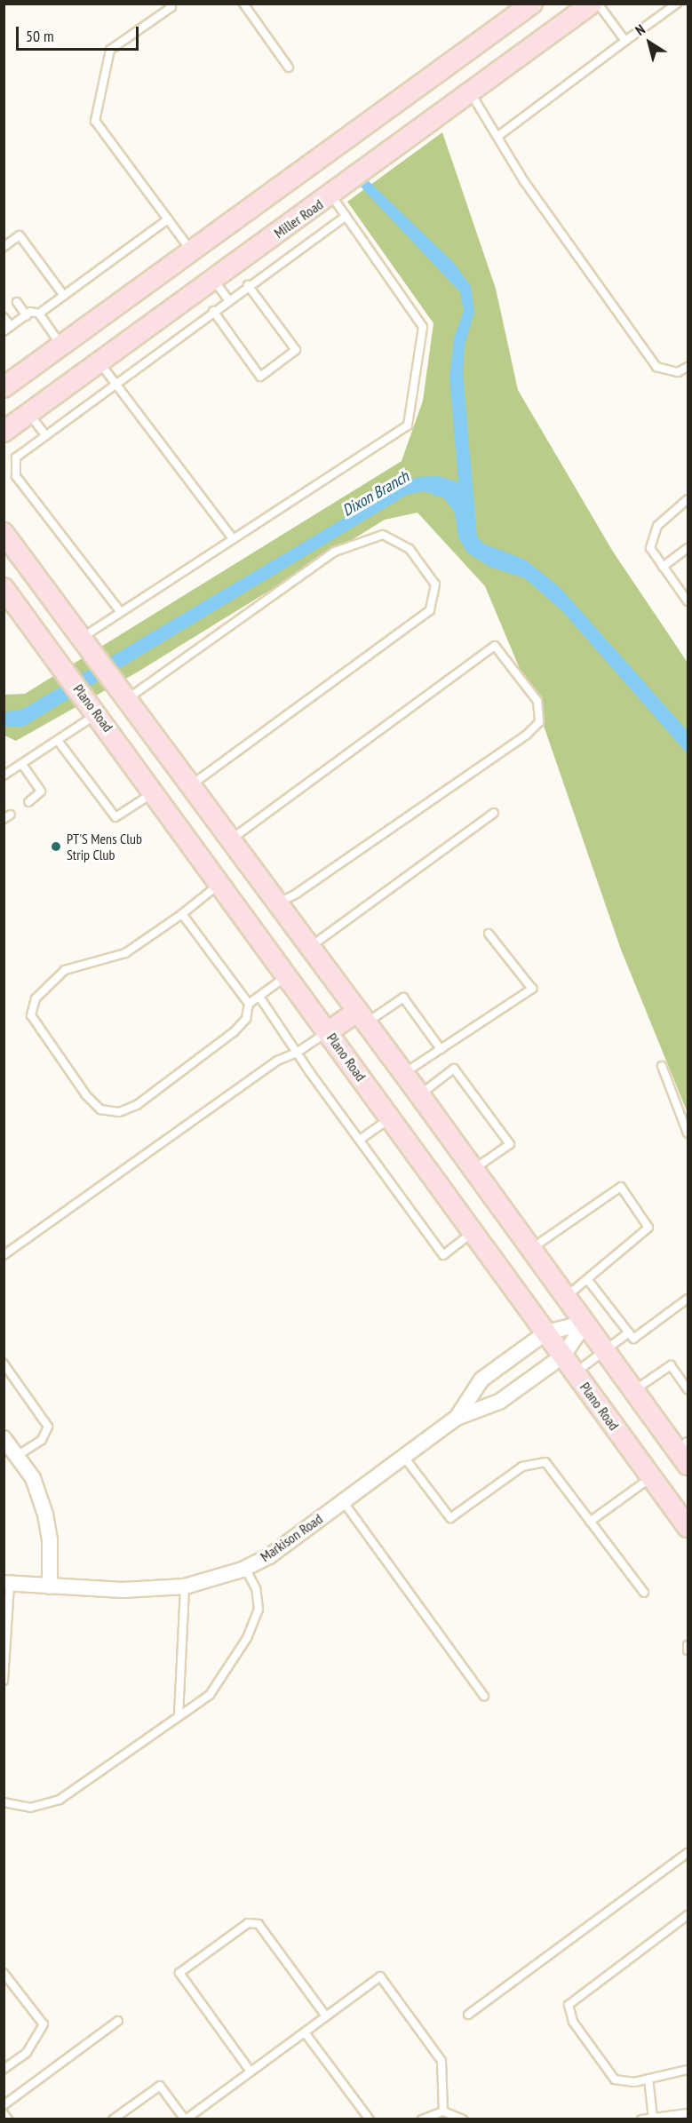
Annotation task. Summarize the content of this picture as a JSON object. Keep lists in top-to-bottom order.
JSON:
{
  "streets": {
    "main road": ["Miller Road", "Plano Road"],
    "street": ["Markison Road"]
  },
  "crossings": [
    ["Plano Road", "Markison Road"]
  ],
  "water": ["Dixon Branch"],
  "places": ["PT'S Mens Club Strip Club"],
  "scale_bar": "50 m",
  "north": "top left"
}
